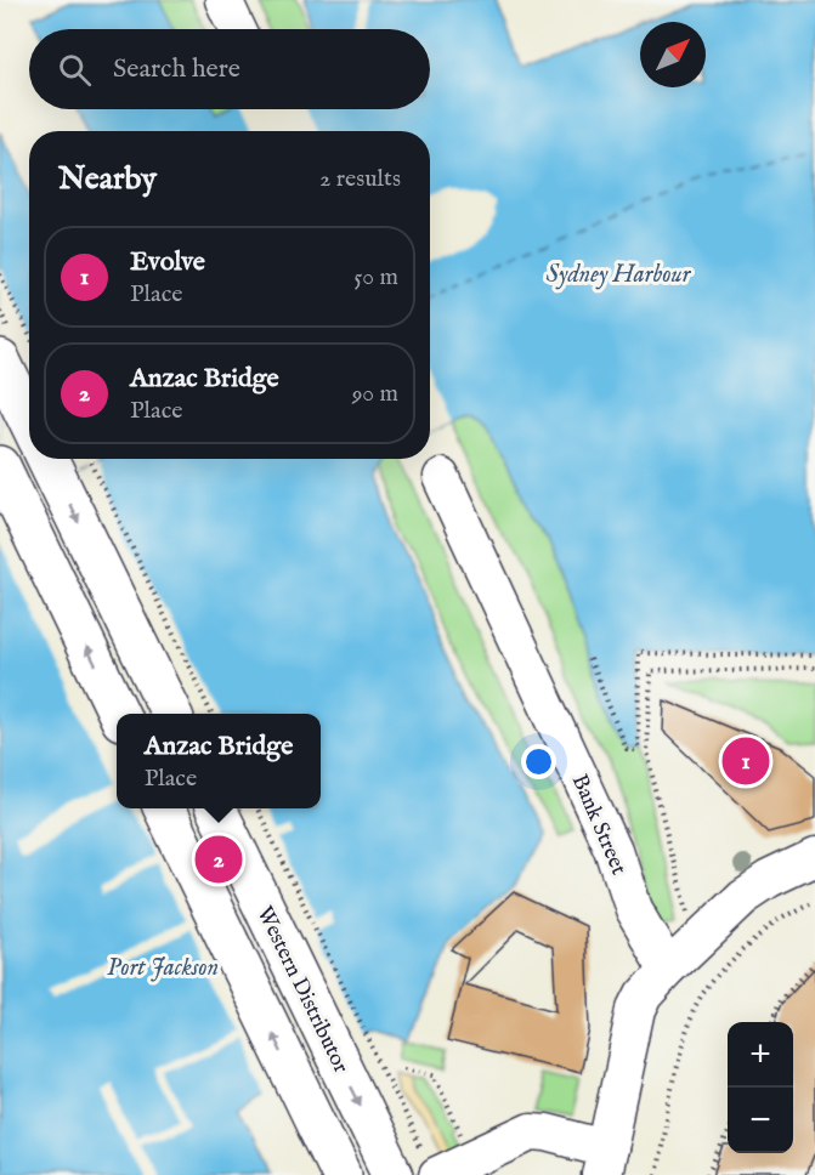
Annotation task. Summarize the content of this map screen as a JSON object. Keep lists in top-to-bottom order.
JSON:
{
  "streets": {
    "highway": ["Western Distributor"],
    "street": ["Bank Street"]
  },
  "water": ["Sydney Harbour", "Port Jackson"],
  "north": "top right",
  "page": {
    "search": "Search here",
    "heading": ["Nearby", "2 results"],
    "list": [
      {
        "mark": "1",
        "name": "Evolve",
        "note": "Place",
        "value": "50 m"
      },
      {
        "mark": "2",
        "name": "Anzac Bridge",
        "note": "Place",
        "value": "90 m"
      }
    ],
    "popup": ["Anzac Bridge", "Place"],
    "pins": ["1", "2"],
    "map_buttons": ["+", "−"]
  }
}
